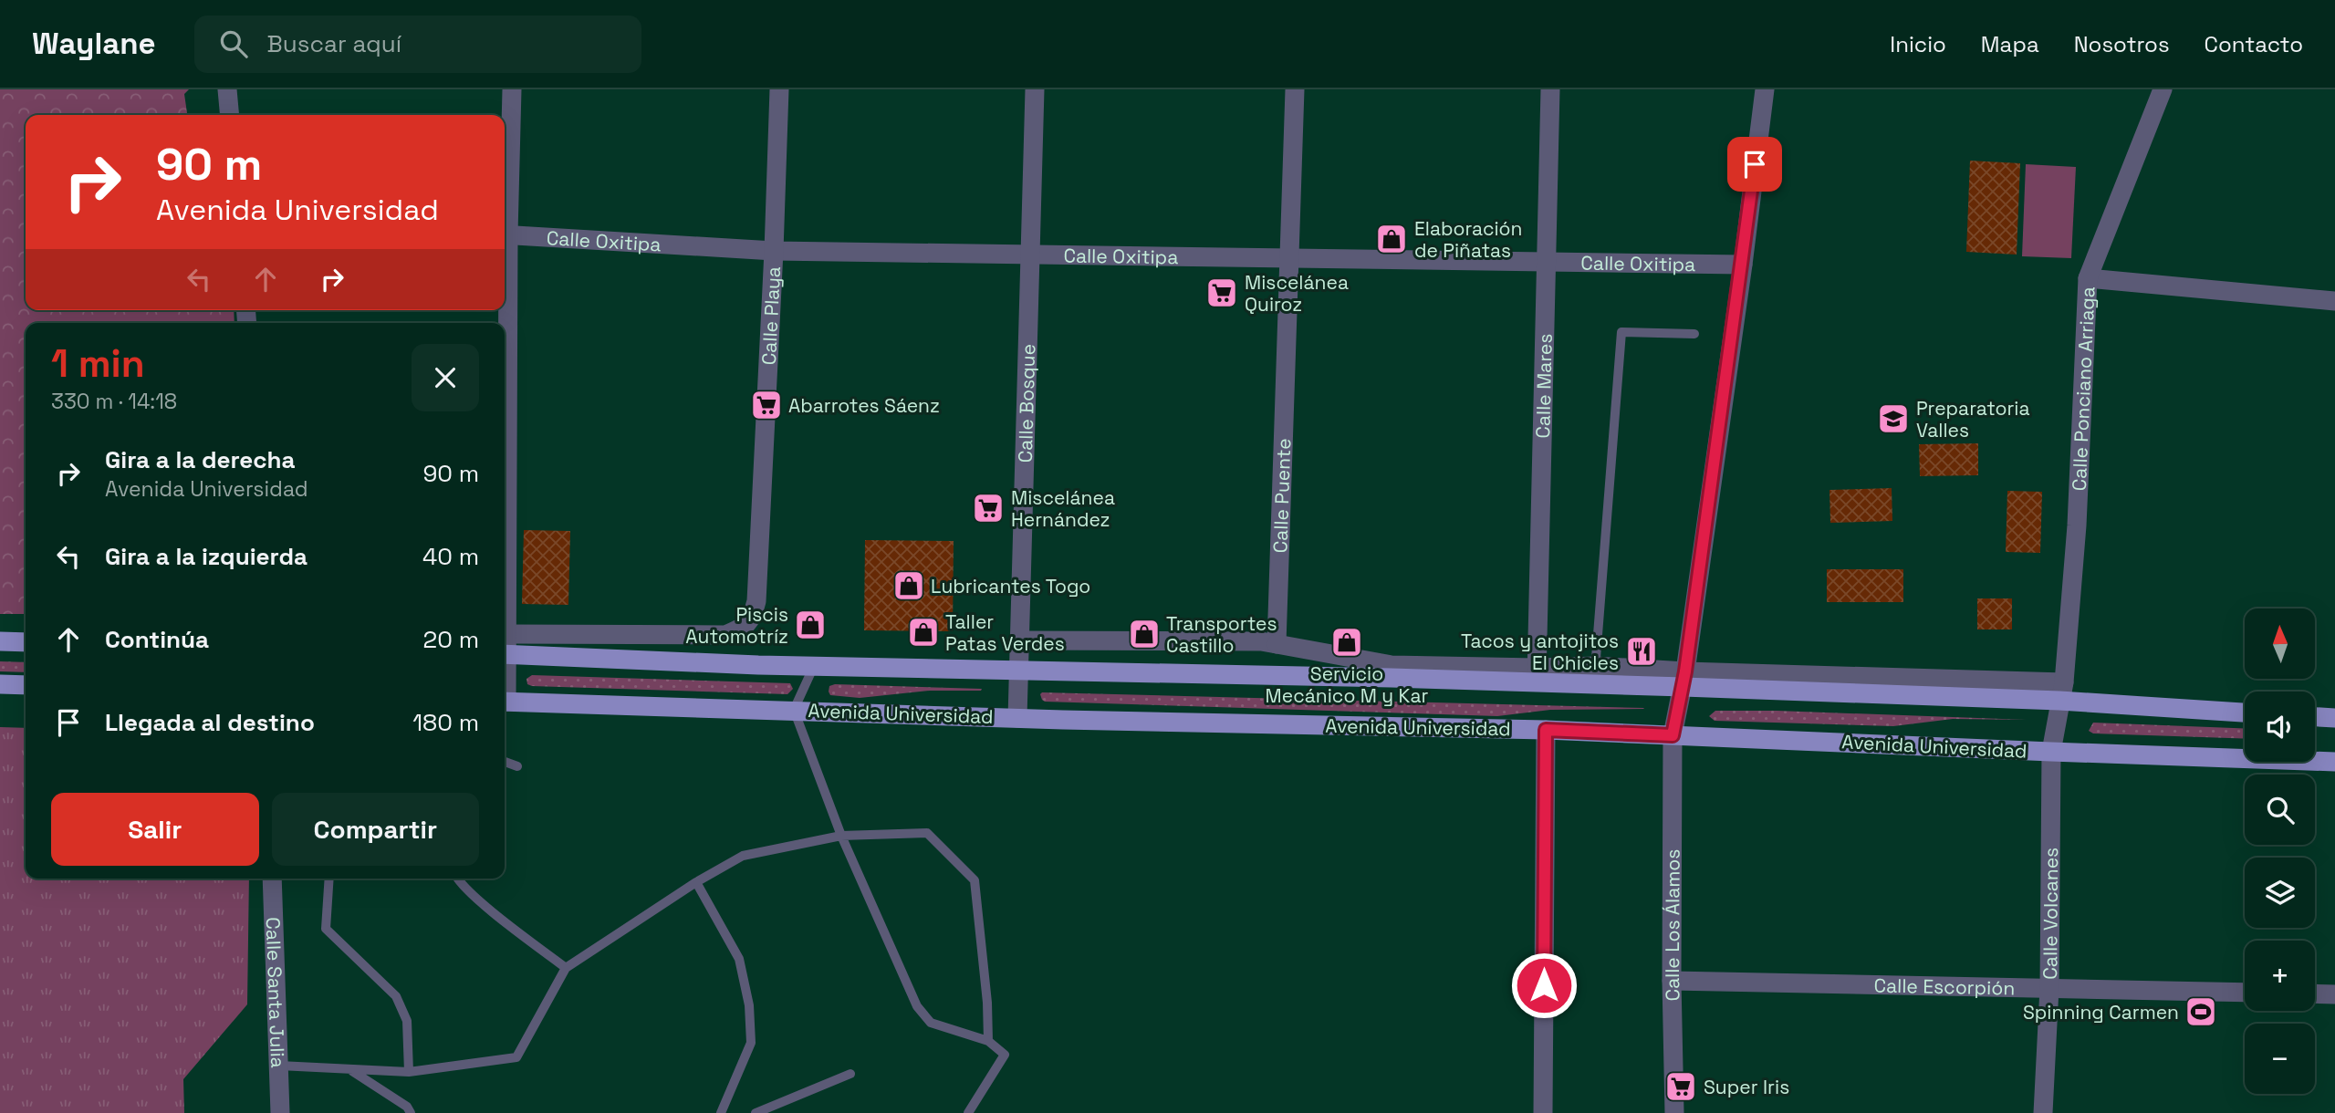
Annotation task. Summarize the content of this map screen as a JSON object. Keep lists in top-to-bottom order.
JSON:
{
  "streets": {
    "main road": ["Avenida Universidad"],
    "street": [
      "Calle Oxitipa",
      "Calle Playa",
      "Calle Mares",
      "Calle Ponciano Arriaga",
      "Calle Bosque",
      "Calle Puente",
      "Calle Volcanes",
      "Calle Los Álamos",
      "Calle Escorpión",
      "Calle Santa Julia"
    ]
  },
  "crossings": [
    ["Calle Oxitipa", "Calle Playa"],
    ["Calle Oxitipa", "Calle Mares"],
    ["Calle Oxitipa", "Calle Bosque"],
    ["Calle Oxitipa", "Calle Puente"],
    ["Calle Oxitipa", "Calle Los Álamos"],
    ["Calle Ponciano Arriaga", "Avenida Universidad"],
    ["Calle Ponciano Arriaga", "Calle Volcanes"],
    ["Calle Bosque", "Avenida Universidad"],
    ["Avenida Universidad", "Calle Volcanes"],
    ["Avenida Universidad", "Calle Los Álamos"],
    ["Calle Volcanes", "Calle Escorpión"],
    ["Calle Los Álamos", "Calle Escorpión"]
  ],
  "places": {
    "shop": [
      "Elaboración de Piñatas",
      "Lubricantes Togo",
      "Piscis Automotríz",
      "Taller Patas Verdes",
      "Transportes Castillo",
      "Servicio Mecánico M y Kar"
    ],
    "supermarket": [
      "Miscelánea Quiroz",
      "Abarrotes Sáenz",
      "Miscelánea Hernández",
      "Super Iris"
    ],
    "school or university": ["Preparatoria Valles"],
    "restaurant": ["Tacos y antojitos El Chicles"],
    "sports": ["Spinning Carmen"]
  },
  "north": "top",
  "page": {
    "header": "Waylane",
    "search": "Buscar aquí",
    "nav": [
      "Inicio",
      "Mapa",
      "Nosotros",
      "Contacto"
    ],
    "turn": ["90 m", "Avenida Universidad"],
    "heading": ["1 min", "330 m · 14:18"],
    "list": [
      {
        "name": "Gira a la derecha",
        "note": "Avenida Universidad",
        "value": "90 m"
      },
      {
        "name": "Gira a la izquierda",
        "value": "40 m"
      },
      {
        "name": "Continúa",
        "value": "20 m"
      },
      {
        "name": "Llegada al destino",
        "value": "180 m"
      }
    ],
    "map_buttons": ["+", "−"],
    "buttons": ["Salir", "Compartir"]
  }
}
